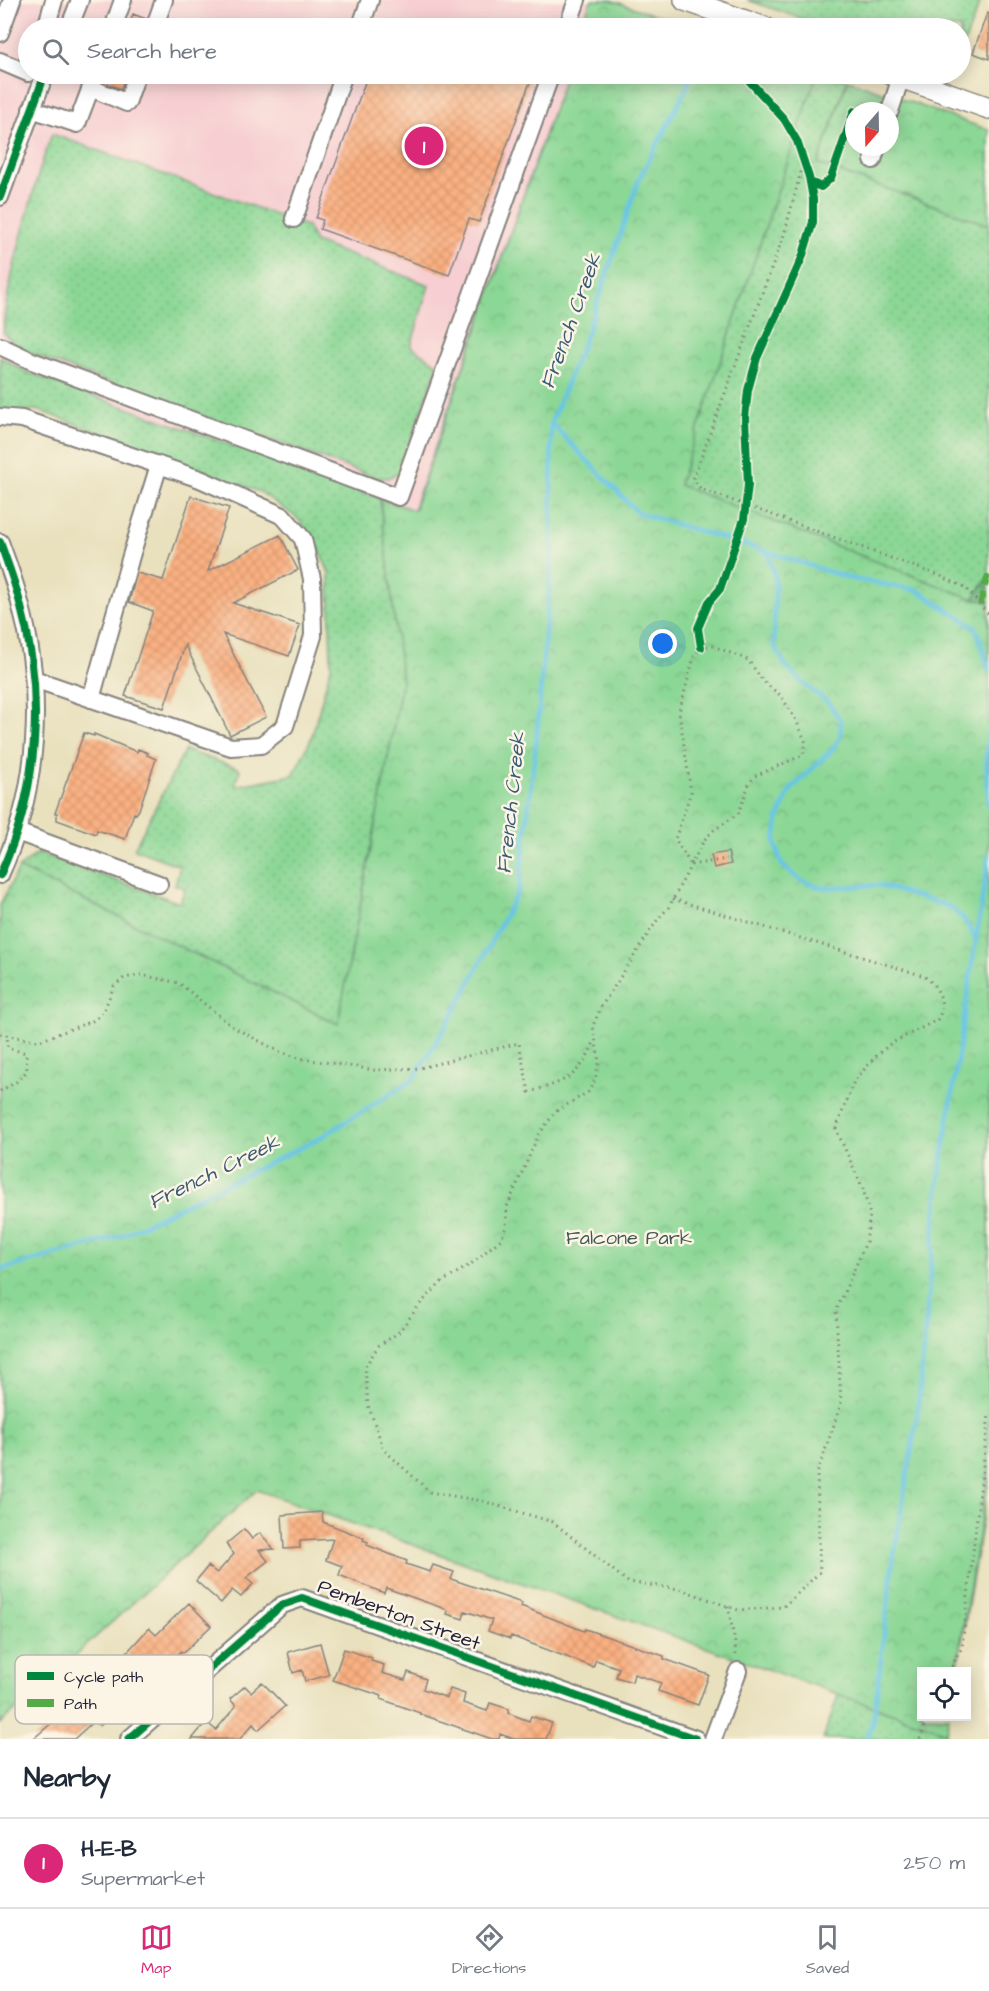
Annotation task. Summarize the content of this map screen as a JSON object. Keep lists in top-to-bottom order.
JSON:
{
  "streets": {
    "street": ["Pemberton Street"]
  },
  "water": ["French Creek"],
  "parks": ["Falcone Park"],
  "legend": ["Cycle path", "Path"],
  "north": "bottom",
  "page": {
    "search": "Search here",
    "pins": "1",
    "heading": "Nearby",
    "list": [
      {
        "mark": "1",
        "name": "H-E-B",
        "note": "Supermarket",
        "value": "250 m"
      }
    ],
    "nav": ["Map", "Directions", "Saved"]
  }
}
